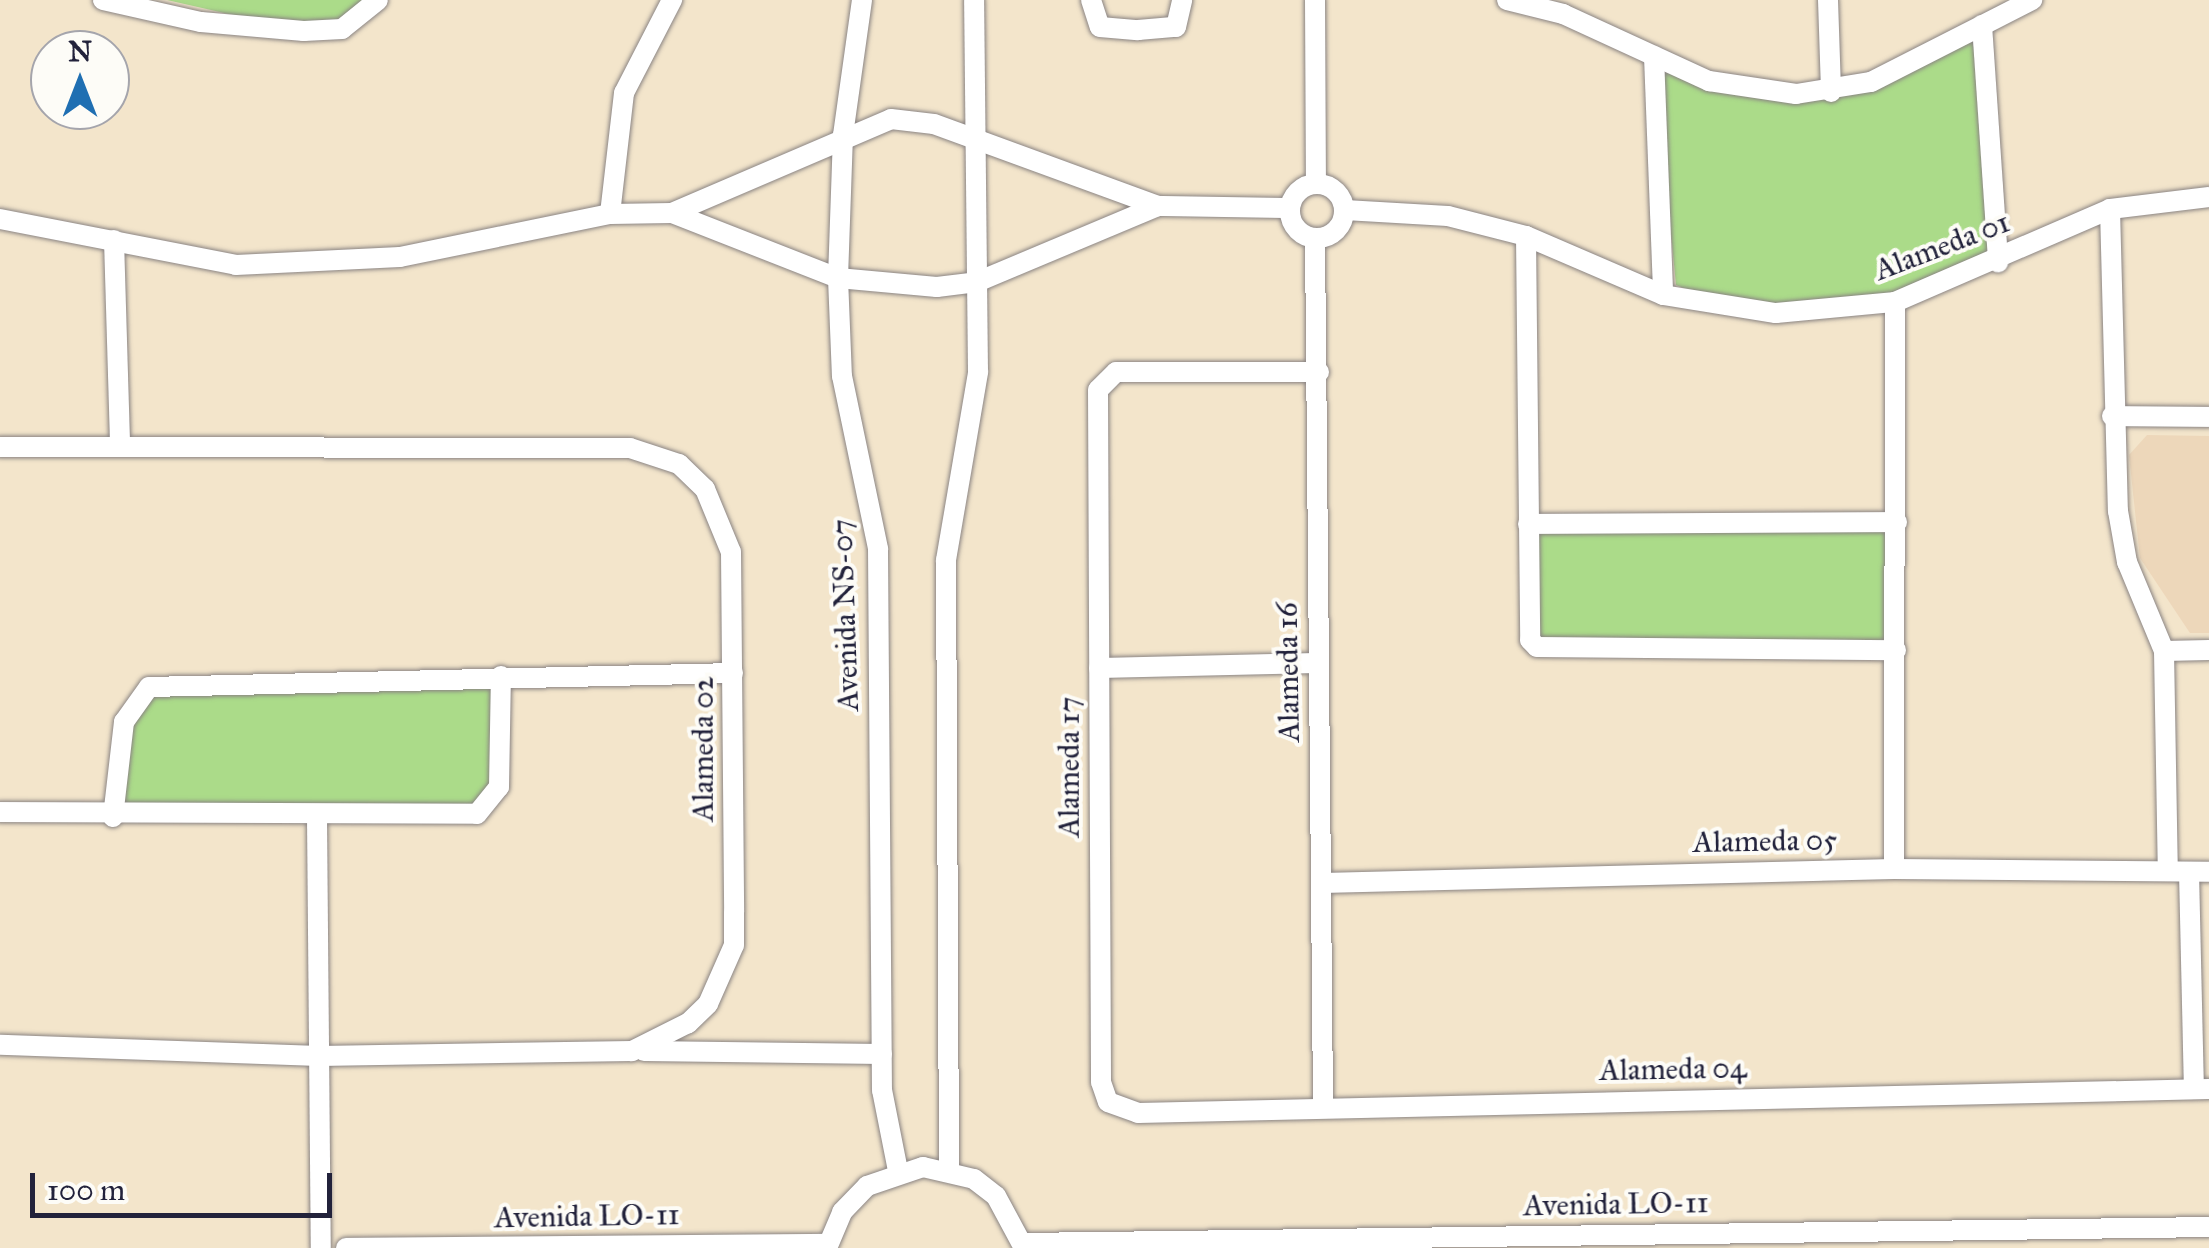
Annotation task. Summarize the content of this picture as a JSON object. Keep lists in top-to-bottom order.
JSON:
{
  "streets": {
    "street": [
      "Alameda 01",
      "Avenida NS-07",
      "Alameda 16",
      "Alameda 02",
      "Alameda 17",
      "Alameda 05",
      "Alameda 04",
      "Avenida LO-11"
    ]
  },
  "crossings": [
    ["Alameda 01", "Alameda 16"],
    ["Alameda 16", "Alameda 17"],
    ["Alameda 16", "Alameda 05"],
    ["Alameda 16", "Alameda 04"],
    ["Alameda 17", "Alameda 04"]
  ],
  "scale_bar": "100 m",
  "north": "top"
}
